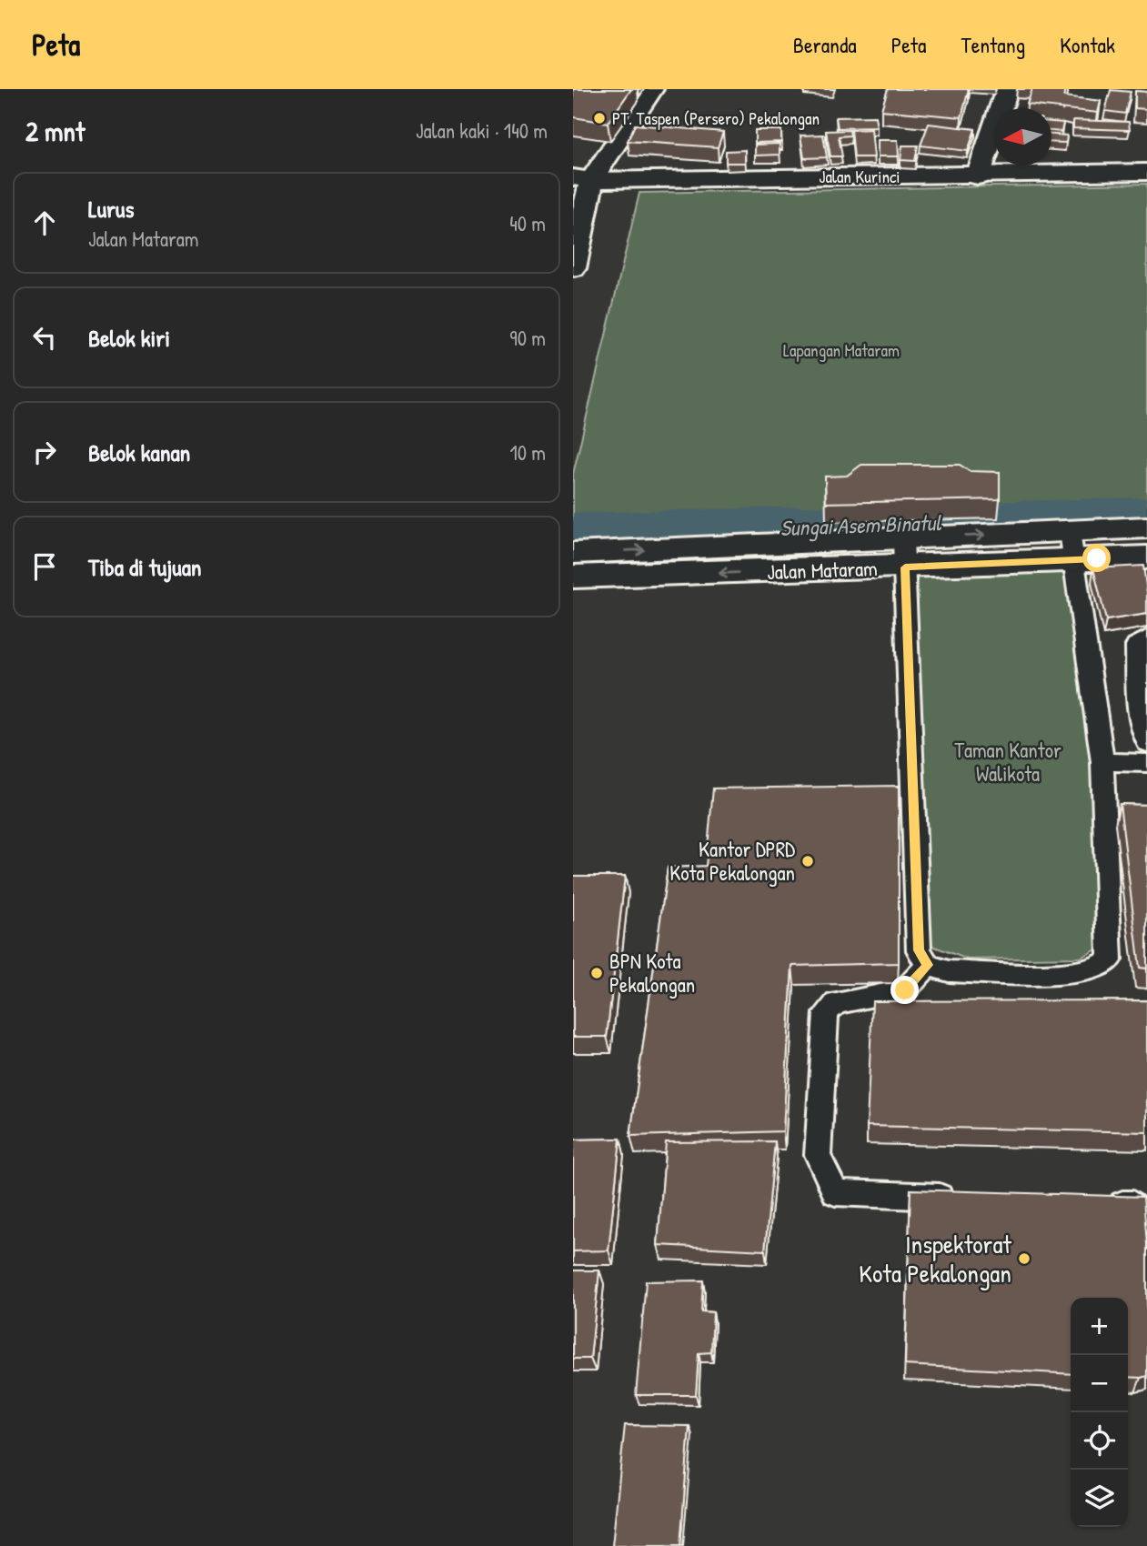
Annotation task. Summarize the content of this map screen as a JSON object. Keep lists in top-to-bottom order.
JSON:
{
  "streets": {
    "street": ["Jalan Kurinci", "Jalan Mataram"]
  },
  "water": ["Sungai Asem Binatul"],
  "parks": ["Lapangan Mataram", "Taman Kantor Walikota"],
  "places": [
    "PT. Taspen (Persero) Pekalongan",
    "Kantor DPRD Kota Pekalongan",
    "BPN Kota Pekalongan",
    "Inspektorat Kota Pekalongan"
  ],
  "north": "left",
  "page": {
    "header": "Peta",
    "nav": [
      "Beranda",
      "Peta",
      "Tentang",
      "Kontak"
    ],
    "heading": ["2 mnt", "Jalan kaki · 140 m"],
    "list": [
      ["Lurus", "Jalan Mataram", "40 m"],
      ["Belok kiri", "90 m"],
      ["Belok kanan", "10 m"],
      "Tiba di tujuan"
    ],
    "map_buttons": ["+", "−"]
  }
}
